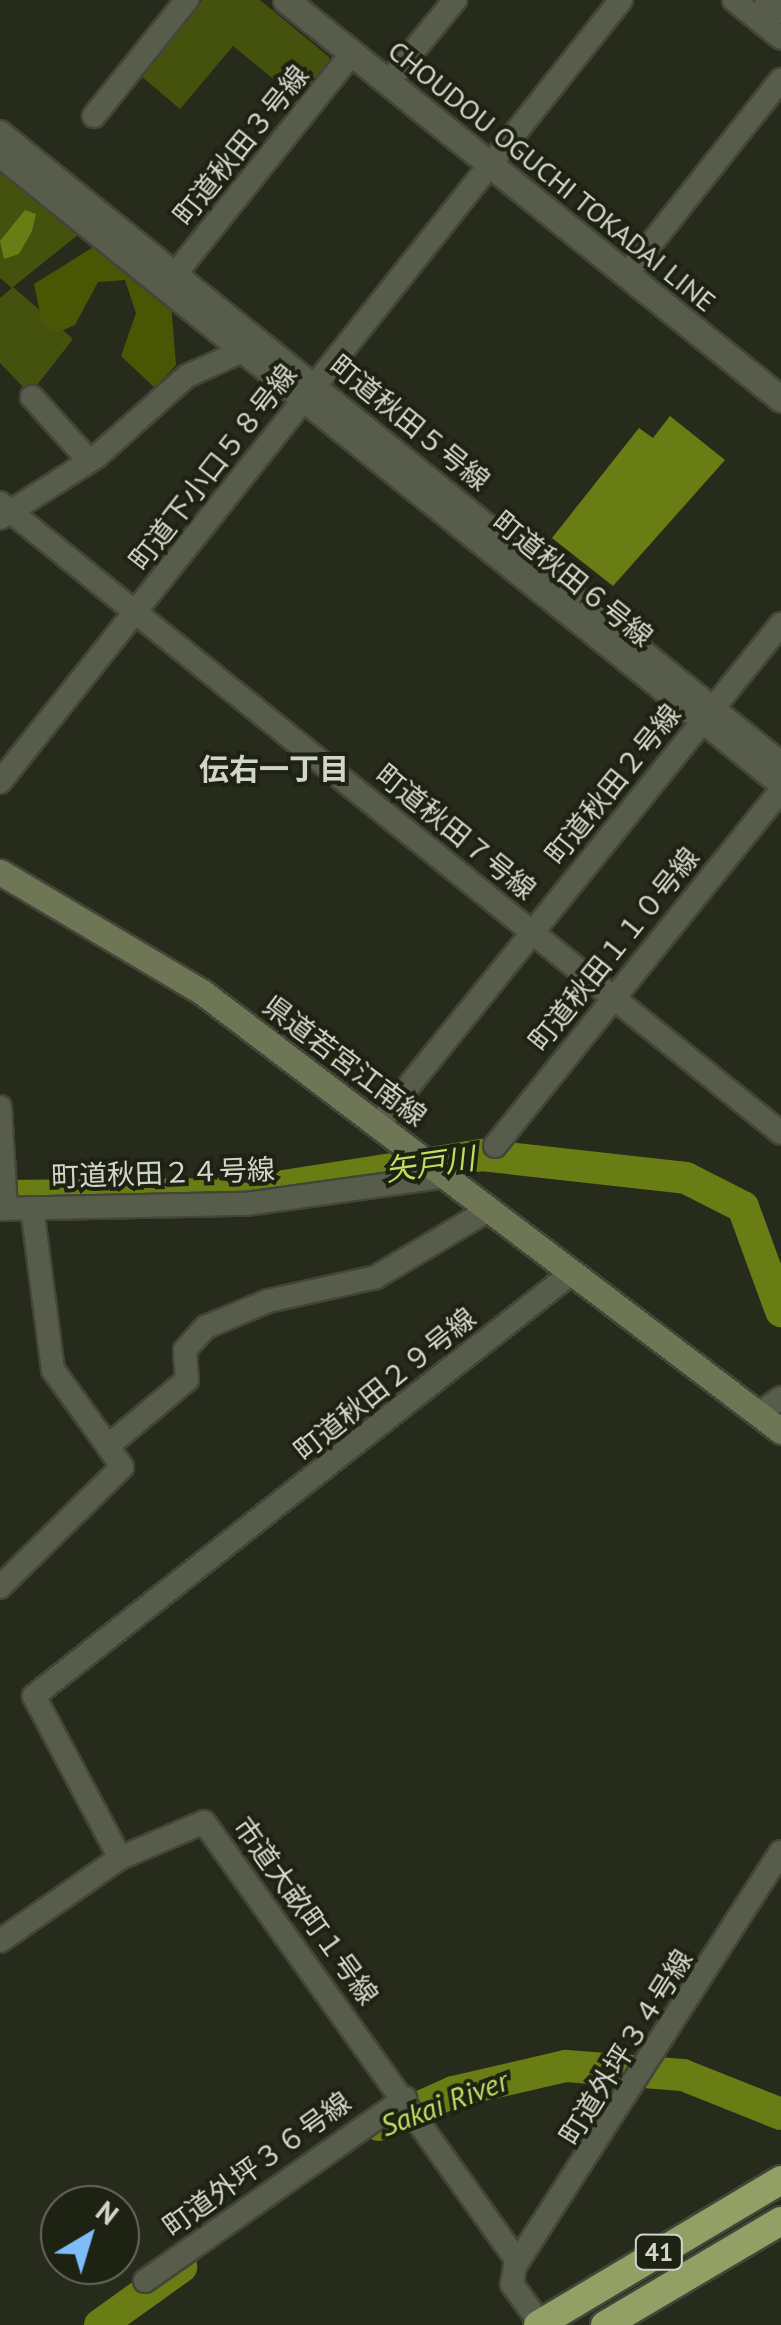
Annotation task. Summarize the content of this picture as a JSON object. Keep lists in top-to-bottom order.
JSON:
{
  "streets": {
    "highway": ["41"],
    "main road": ["県道若宮江南線"],
    "street": [
      "町道秋田３号線",
      "CHOUDOU OGUCHI TOKADAI LINE",
      "町道秋田５号線",
      "町道下小口５８号線",
      "町道秋田６号線",
      "町道秋田２号線",
      "町道秋田７号線",
      "町道秋田１１０号線",
      "町道秋田２４号線",
      "町道秋田２９号線",
      "市道大畝町１号線",
      "町道外坪３４号線",
      "町道外坪３６号線"
    ]
  },
  "crossings": [
    ["町道秋田３号線", "CHOUDOU OGUCHI TOKADAI LINE"],
    ["町道秋田３号線", "町道秋田５号線"],
    ["CHOUDOU OGUCHI TOKADAI LINE", "町道下小口５８号線"],
    ["町道秋田５号線", "町道下小口５８号線"],
    ["町道秋田５号線", "町道秋田６号線"],
    ["町道下小口５８号線", "町道秋田６号線"],
    ["町道下小口５８号線", "町道秋田７号線"],
    ["町道秋田６号線", "町道秋田２号線"],
    ["町道秋田６号線", "町道秋田１１０号線"],
    ["町道秋田２号線", "町道秋田７号線"],
    ["町道秋田２号線", "県道若宮江南線"],
    ["町道秋田７号線", "町道秋田１１０号線"],
    ["県道若宮江南線", "町道秋田２４号線"],
    ["県道若宮江南線", "町道秋田２９号線"],
    ["町道秋田２９号線", "市道大畝町１号線"],
    ["市道大畝町１号線", "町道外坪３６号線"]
  ],
  "districts": ["伝右一丁目"],
  "water": ["矢戸川", "Sakai River"],
  "north": "top right"
}
